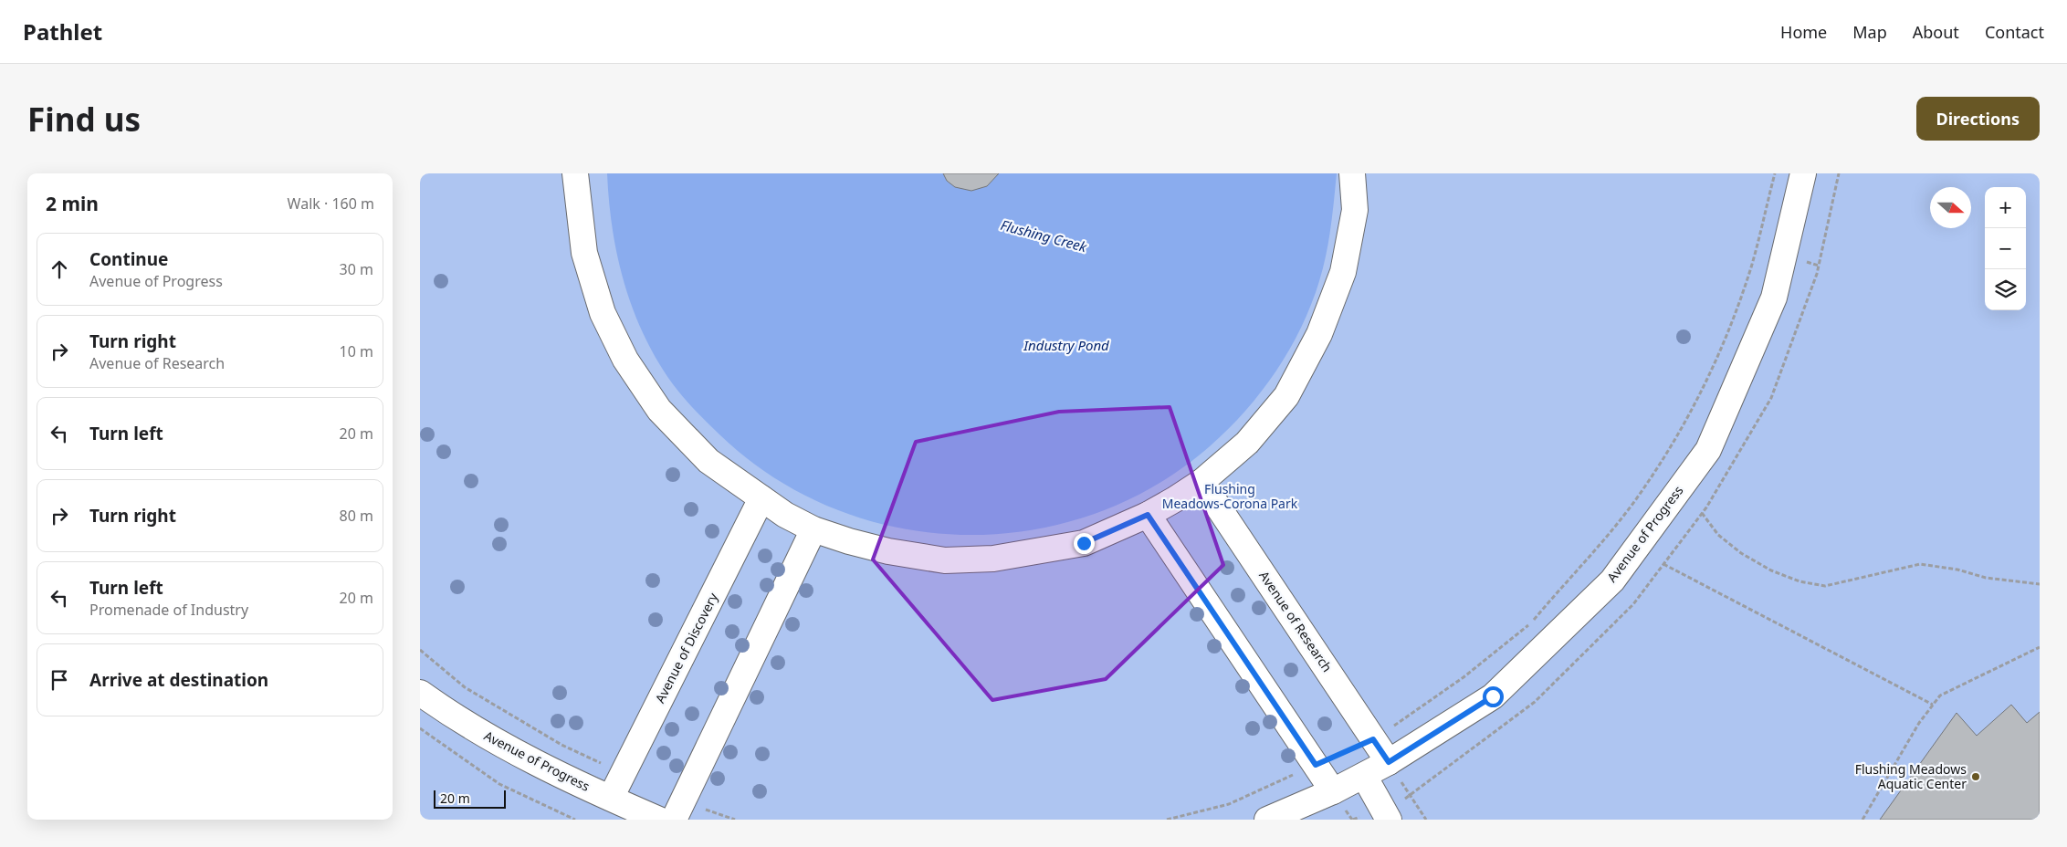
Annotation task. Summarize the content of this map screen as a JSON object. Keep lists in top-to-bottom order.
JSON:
{
  "streets": {
    "street": ["Avenue of Progress", "Avenue of Research", "Avenue of Discovery"]
  },
  "crossings": [
    ["Avenue of Progress", "Avenue of Research"],
    ["Avenue of Progress", "Avenue of Discovery"]
  ],
  "water": ["Flushing Creek", "Industry Pond"],
  "parks": ["Flushing Meadows-Corona Park"],
  "places": ["Flushing Meadows Aquatic Center"],
  "scale_bar": "20 m",
  "north": "right",
  "page": {
    "header": "Pathlet",
    "nav": [
      "Home",
      "Map",
      "About",
      "Contact"
    ],
    "buttons": "Directions",
    "title": "Find us",
    "heading": ["2 min", "Walk · 160 m"],
    "map_buttons": ["+", "−"],
    "list": [
      ["Continue", "Avenue of Progress", "30 m"],
      ["Turn right", "Avenue of Research", "10 m"],
      ["Turn left", "20 m"],
      ["Turn right", "80 m"],
      ["Turn left", "Promenade of Industry", "20 m"],
      "Arrive at destination"
    ],
    "scale": "20 m"
  }
}
